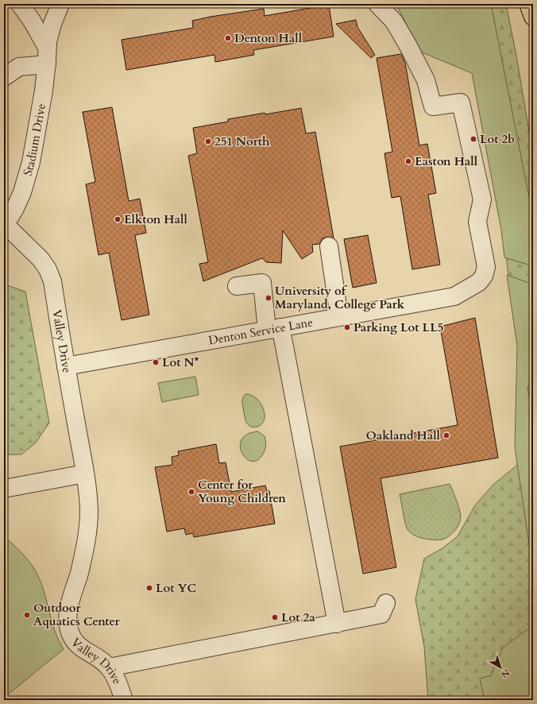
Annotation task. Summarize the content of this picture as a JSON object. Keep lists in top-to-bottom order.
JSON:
{
  "streets": {
    "street": ["Stadium Drive", "Denton Service Lane", "Valley Drive"]
  },
  "crossings": [
    ["Stadium Drive", "Valley Drive"],
    ["Denton Service Lane", "Valley Drive"]
  ],
  "places": [
    "Denton Hall",
    "Lot 2b",
    "251 North",
    "Easton Hall",
    "Elkton Hall",
    "University of Maryland, College Park",
    "Parking Lot LL5",
    "Lot N*",
    "Oakland Hall",
    "Center for Young Children",
    "Lot YC",
    "Outdoor Aquatics Center",
    "Lot 2a"
  ],
  "north": "bottom right"
}
